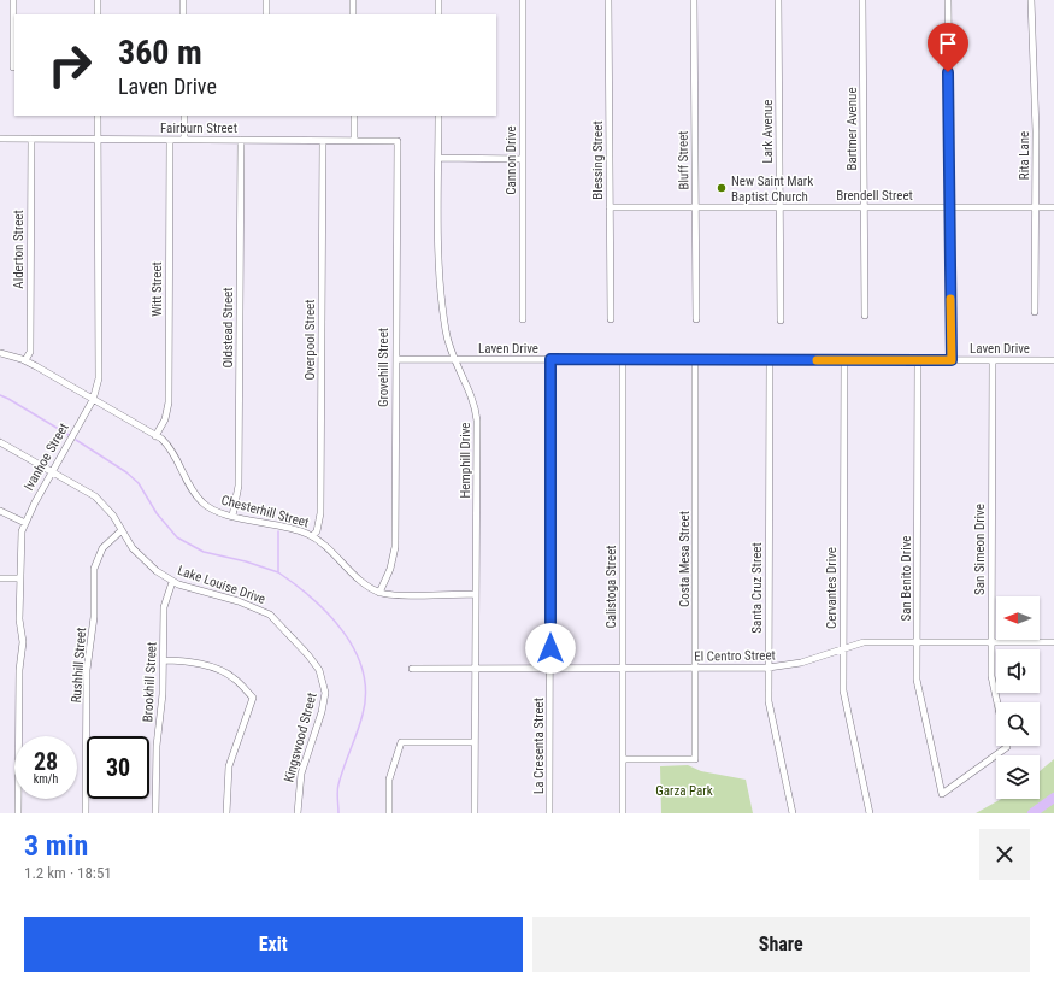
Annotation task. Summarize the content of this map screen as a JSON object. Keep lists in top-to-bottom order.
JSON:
{
  "streets": {
    "street": [
      "Fairburn Street",
      "Bartmer Avenue",
      "Lark Avenue",
      "Rita Lane",
      "Cannon Drive",
      "Blessing Street",
      "Bluff Street",
      "Brendell Street",
      "Alderton Street",
      "Witt Street",
      "Oldstead Street",
      "Overpool Street",
      "Laven Drive",
      "Grovehill Street",
      "Ivanhoe Street",
      "Hemphill Drive",
      "Chesterhill Street",
      "San Simeon Drive",
      "Costa Mesa Street",
      "San Benito Drive",
      "Lake Louise Drive",
      "Calistoga Street",
      "Santa Cruz Street",
      "Cervantes Drive",
      "El Centro Street",
      "Rushhill Street",
      "Brookhill Street",
      "Kingswood Street",
      "La Cresenta Street"
    ]
  },
  "crossings": [
    ["Fairburn Street", "Alderton Street"],
    ["Fairburn Street", "Witt Street"],
    ["Fairburn Street", "Oldstead Street"],
    ["Fairburn Street", "Overpool Street"],
    ["Fairburn Street", "Grovehill Street"],
    ["Fairburn Street", "Ivanhoe Street"],
    ["Bartmer Avenue", "Brendell Street"],
    ["Lark Avenue", "Brendell Street"],
    ["Rita Lane", "Brendell Street"],
    ["Blessing Street", "Brendell Street"],
    ["Bluff Street", "Brendell Street"],
    ["Alderton Street", "Chesterhill Street"],
    ["Witt Street", "Chesterhill Street"],
    ["Oldstead Street", "Chesterhill Street"],
    ["Overpool Street", "Chesterhill Street"],
    ["Laven Drive", "Grovehill Street"],
    ["Laven Drive", "Hemphill Drive"],
    ["Laven Drive", "San Simeon Drive"],
    ["Laven Drive", "Costa Mesa Street"],
    ["Laven Drive", "San Benito Drive"],
    ["Laven Drive", "Calistoga Street"],
    ["Laven Drive", "Santa Cruz Street"],
    ["Laven Drive", "Cervantes Drive"],
    ["Laven Drive", "La Cresenta Street"],
    ["Grovehill Street", "Chesterhill Street"],
    ["Ivanhoe Street", "Chesterhill Street"],
    ["Ivanhoe Street", "Lake Louise Drive"],
    ["Hemphill Drive", "Chesterhill Street"],
    ["Hemphill Drive", "El Centro Street"],
    ["San Simeon Drive", "El Centro Street"],
    ["Costa Mesa Street", "Calistoga Street"],
    ["Costa Mesa Street", "El Centro Street"],
    ["San Benito Drive", "El Centro Street"],
    ["Lake Louise Drive", "Rushhill Street"],
    ["Lake Louise Drive", "Brookhill Street"],
    ["Lake Louise Drive", "Kingswood Street"],
    ["Calistoga Street", "El Centro Street"],
    ["Santa Cruz Street", "El Centro Street"],
    ["Cervantes Drive", "El Centro Street"],
    ["El Centro Street", "La Cresenta Street"]
  ],
  "parks": ["Garza Park"],
  "places": ["New Saint Mark Baptist Church"],
  "north": "left",
  "page": {
    "turn": ["360 m", "Laven Drive"],
    "speed": "28 km/h",
    "limit": "30",
    "heading": ["3 min", "1.2 km · 18:51"],
    "buttons": ["Exit", "Share"]
  }
}
